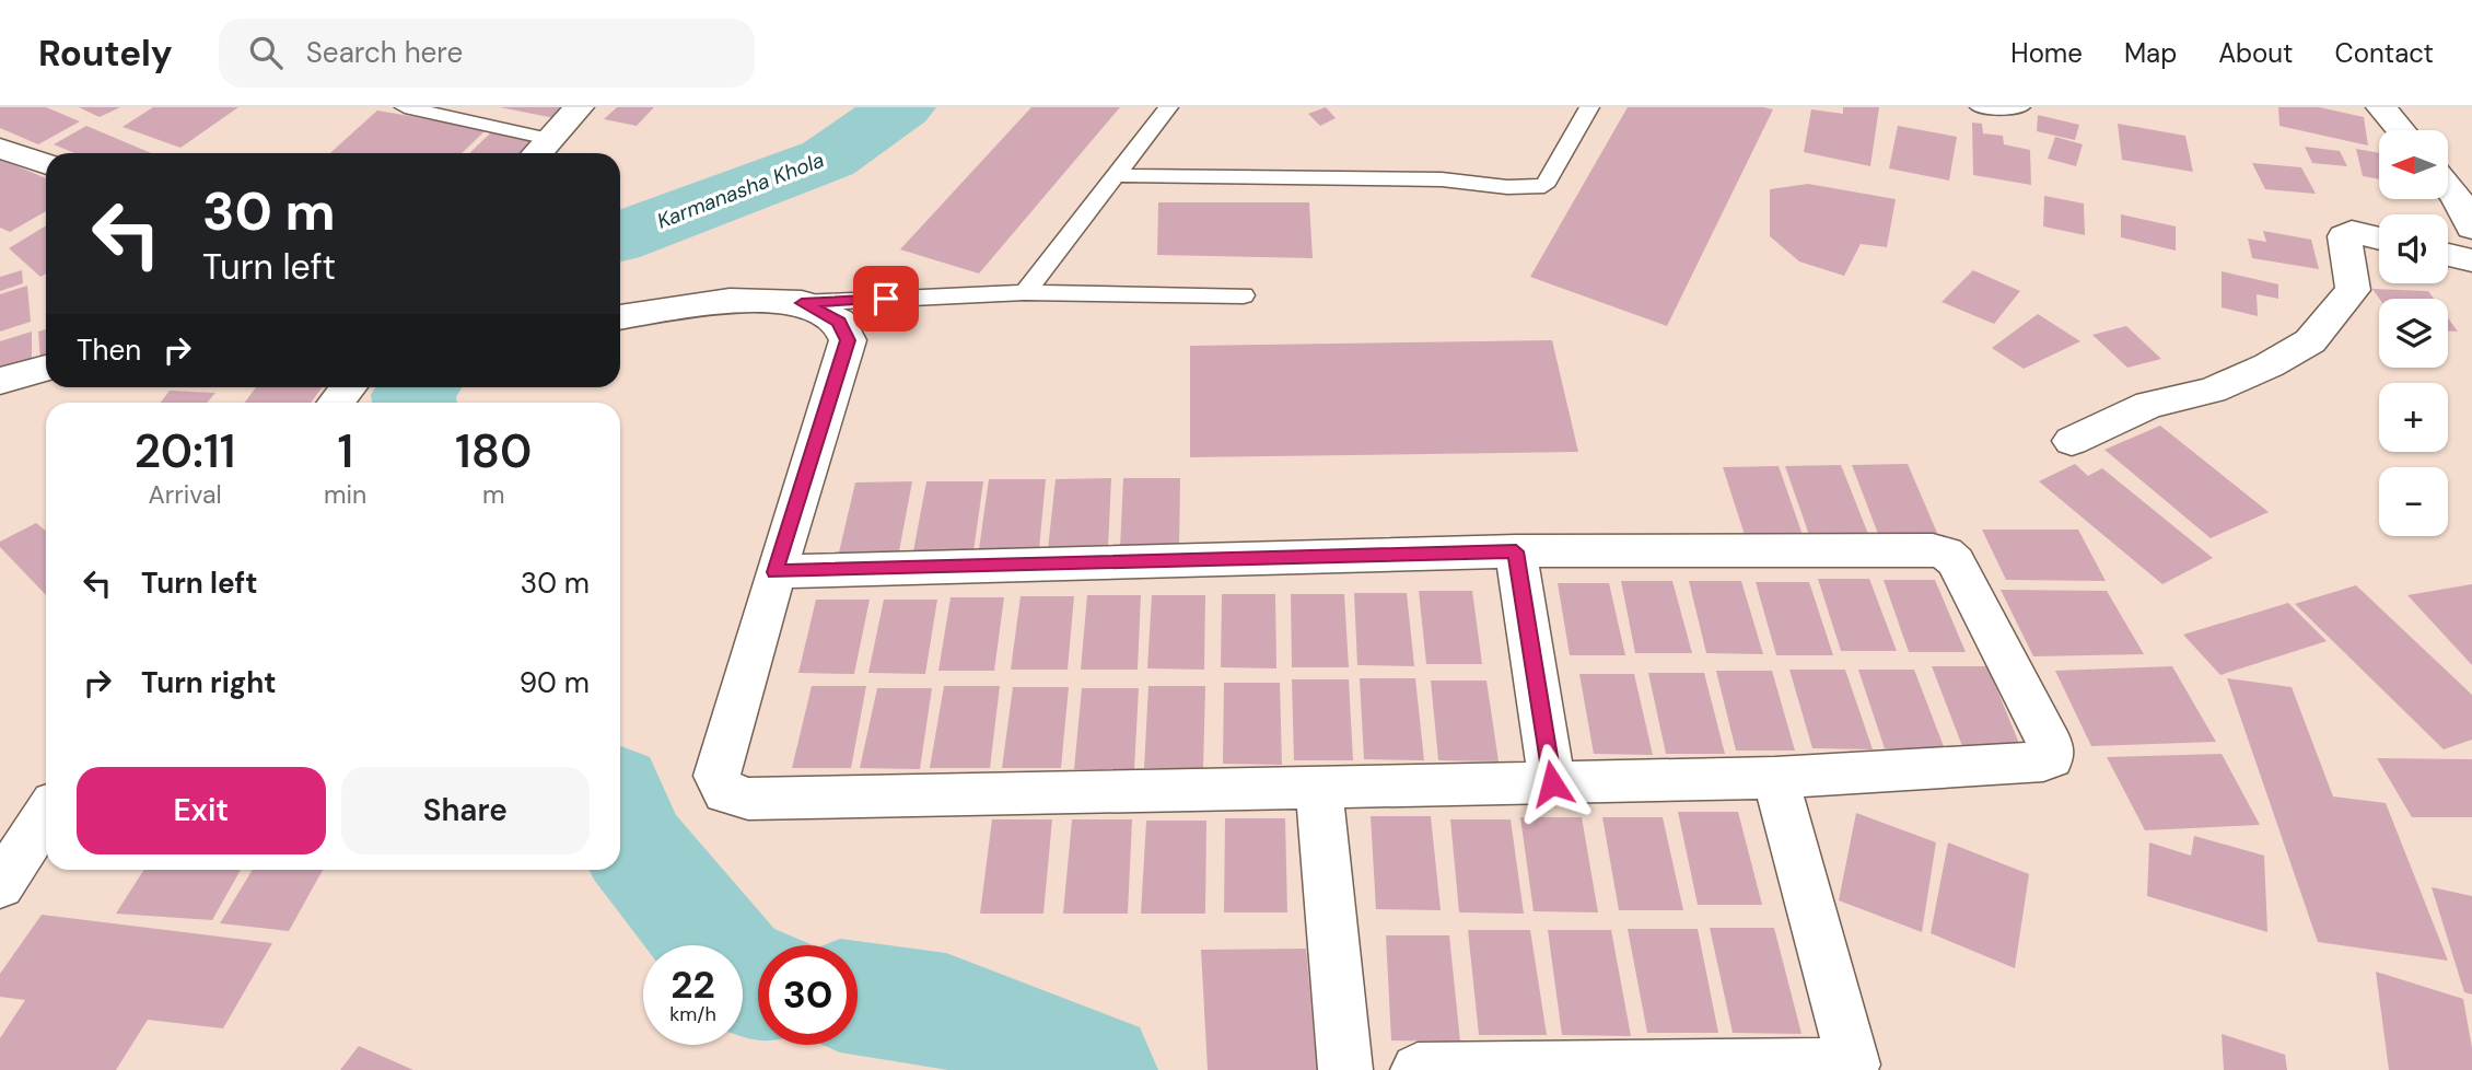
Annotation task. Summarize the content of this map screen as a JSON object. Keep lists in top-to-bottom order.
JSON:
{
  "water": ["Karmanasha Khola"],
  "north": "left",
  "page": {
    "header": "Routely",
    "search": "Search here",
    "nav": [
      "Home",
      "Map",
      "About",
      "Contact"
    ],
    "map_buttons": ["+", "−"],
    "turn": ["30 m", "Turn left"],
    "then": "Then",
    "eta": [
      "20:11",
      "Arrival",
      "1",
      "min",
      "180",
      "m"
    ],
    "list": [
      {
        "name": "Turn left",
        "value": "30 m"
      },
      {
        "name": "Turn right",
        "value": "90 m"
      }
    ],
    "buttons": ["Exit", "Share"],
    "speed": "22 km/h",
    "limit": "30"
  }
}
